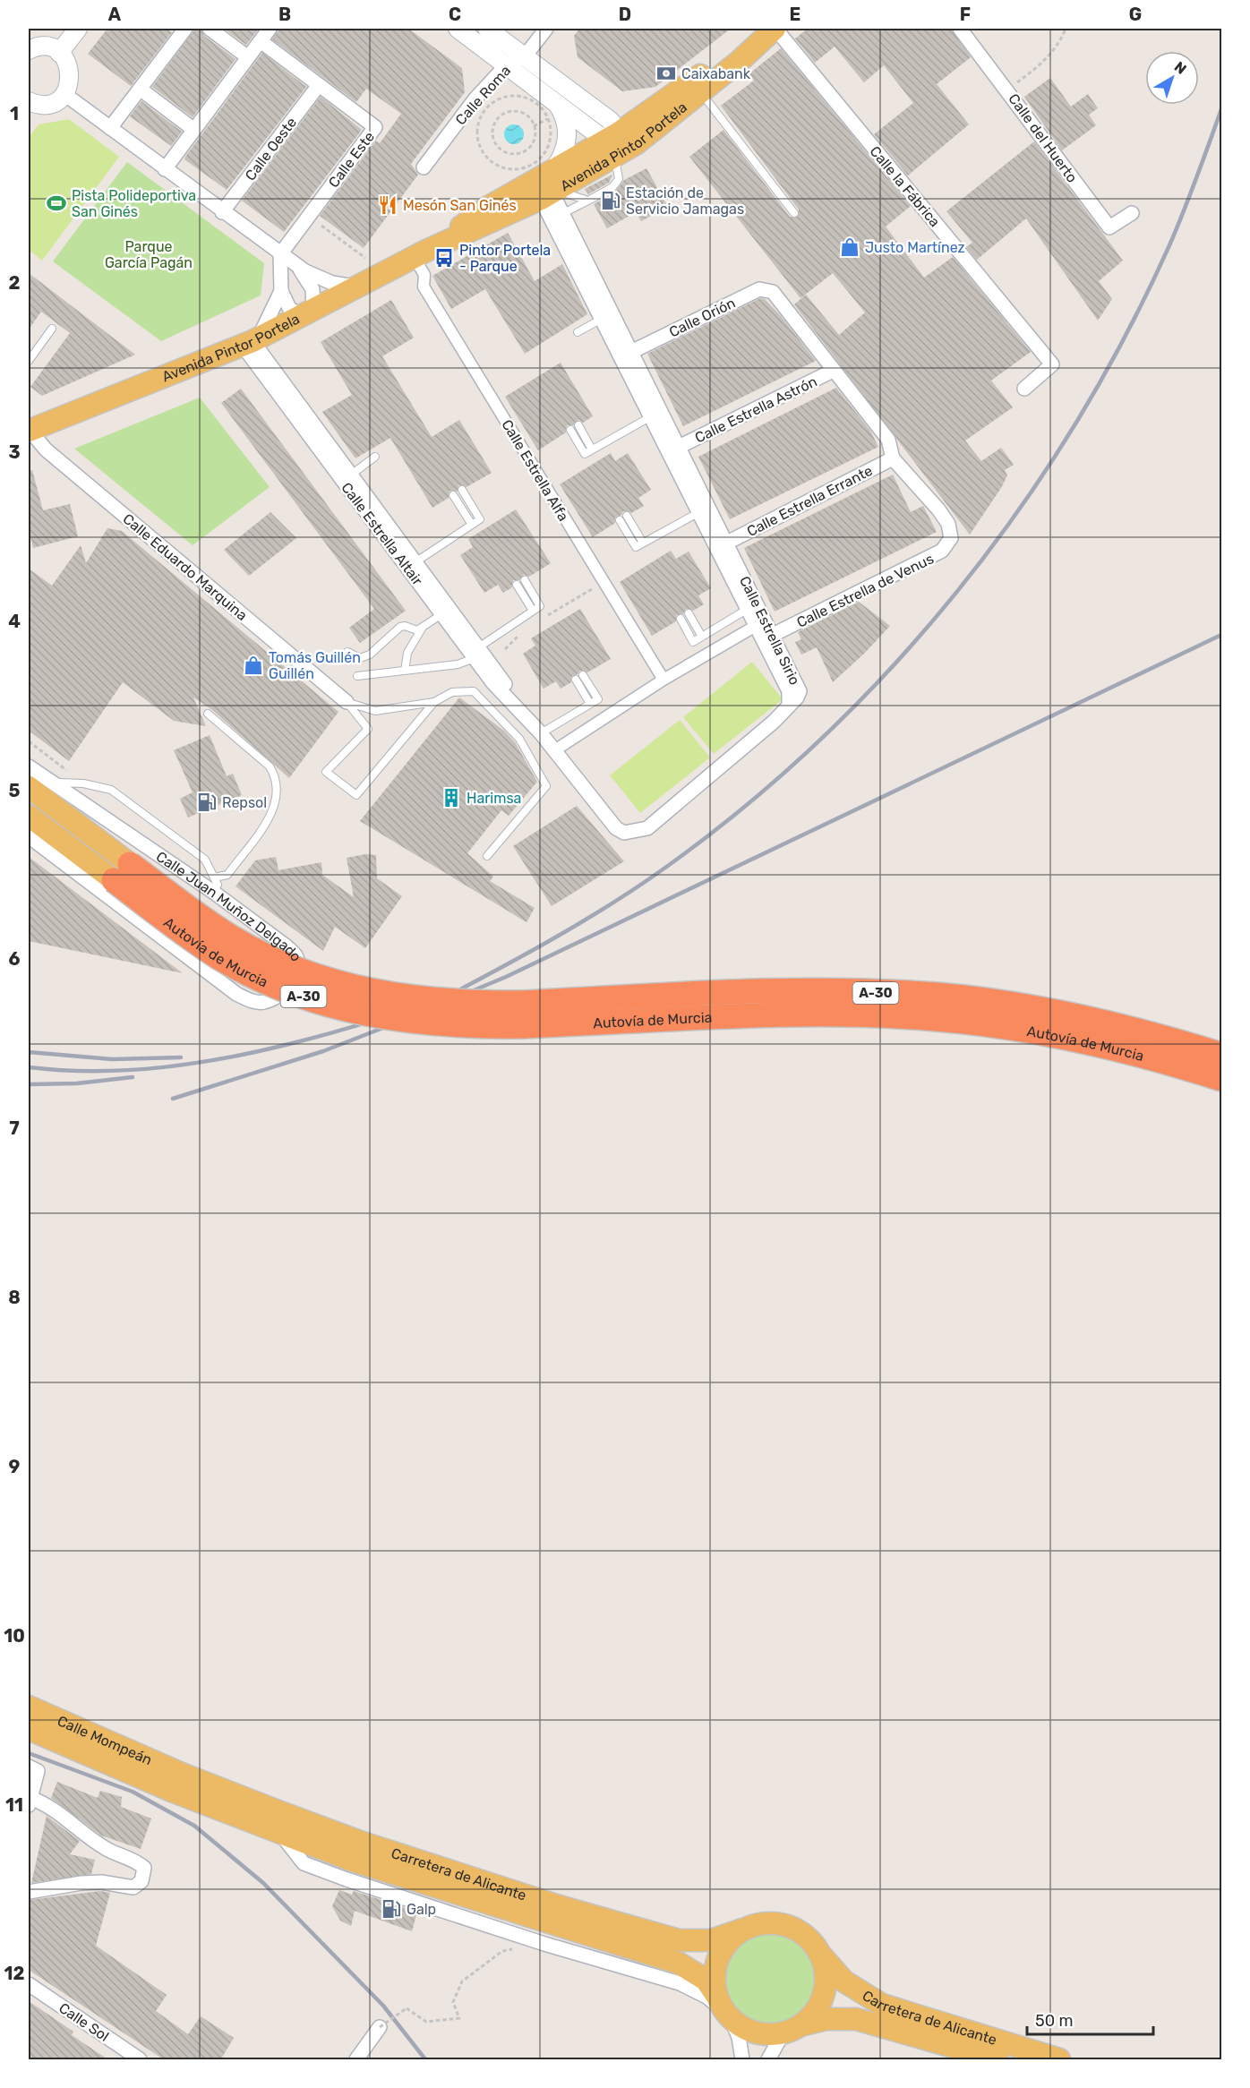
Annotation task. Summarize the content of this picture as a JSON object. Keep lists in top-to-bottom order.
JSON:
{
  "streets": {
    "highway": ["Autovía de Murcia", "A-30"],
    "main road": [
      "Avenida Pintor Portela",
      "Calle Juan Muñoz Delgado",
      "Calle Mompeán",
      "Carretera de Alicante"
    ],
    "street": [
      "Calle Roma",
      "Calle del Huerto",
      "Calle Oeste",
      "Calle Este",
      "Calle la Fábrica",
      "Calle Orión",
      "Calle Estrella Astrón",
      "Calle Estrella Alfa",
      "Calle Estrella Errante",
      "Calle Estrella Altair",
      "Calle Eduardo Marquina",
      "Calle Estrella de Venus",
      "Calle Estrella Sirio",
      "Calle Sol"
    ]
  },
  "crossings": [
    ["Avenida Pintor Portela", "Calle la Fábrica"],
    ["Avenida Pintor Portela", "Calle Estrella Alfa"],
    ["Avenida Pintor Portela", "Calle Estrella Altair"],
    ["Avenida Pintor Portela", "Calle Eduardo Marquina"],
    ["Avenida Pintor Portela", "Calle Estrella Sirio"],
    ["Calle Oeste", "Calle Este"],
    ["Calle Orión", "Calle Estrella Astrón"],
    ["Calle Orión", "Calle Estrella Sirio"],
    ["Calle Estrella Astrón", "Calle Estrella Sirio"],
    ["Calle Estrella Errante", "Calle Estrella de Venus"],
    ["Calle Estrella Errante", "Calle Estrella Sirio"],
    ["Calle Estrella Altair", "Calle Estrella Sirio"],
    ["Calle Estrella de Venus", "Calle Estrella Sirio"],
    ["Calle Juan Muñoz Delgado", "Autovía de Murcia"],
    ["Calle Mompeán", "Carretera de Alicante"]
  ],
  "parks": ["Parque García Pagán"],
  "places": {
    "bank": ["Caixabank"],
    "fuel station": ["Estación de Servicio Jamagas", "Repsol", "Galp"],
    "sports": ["Pista Polideportiva San Ginés"],
    "restaurant": ["Mesón San Ginés"],
    "shop": ["Justo Martínez", "Tomás Guillén Guillén"],
    "bus stop": ["Pintor Portela - Parque"],
    "building": ["Harimsa"]
  },
  "scale_bar": "50 m",
  "north": "top right",
  "grid": {
    "columns": [
      "A",
      "B",
      "C",
      "D",
      "E",
      "F",
      "G"
    ],
    "rows": [
      "1",
      "2",
      "3",
      "4",
      "5",
      "6",
      "7",
      "8",
      "9",
      "10",
      "11",
      "12"
    ]
  }
}
